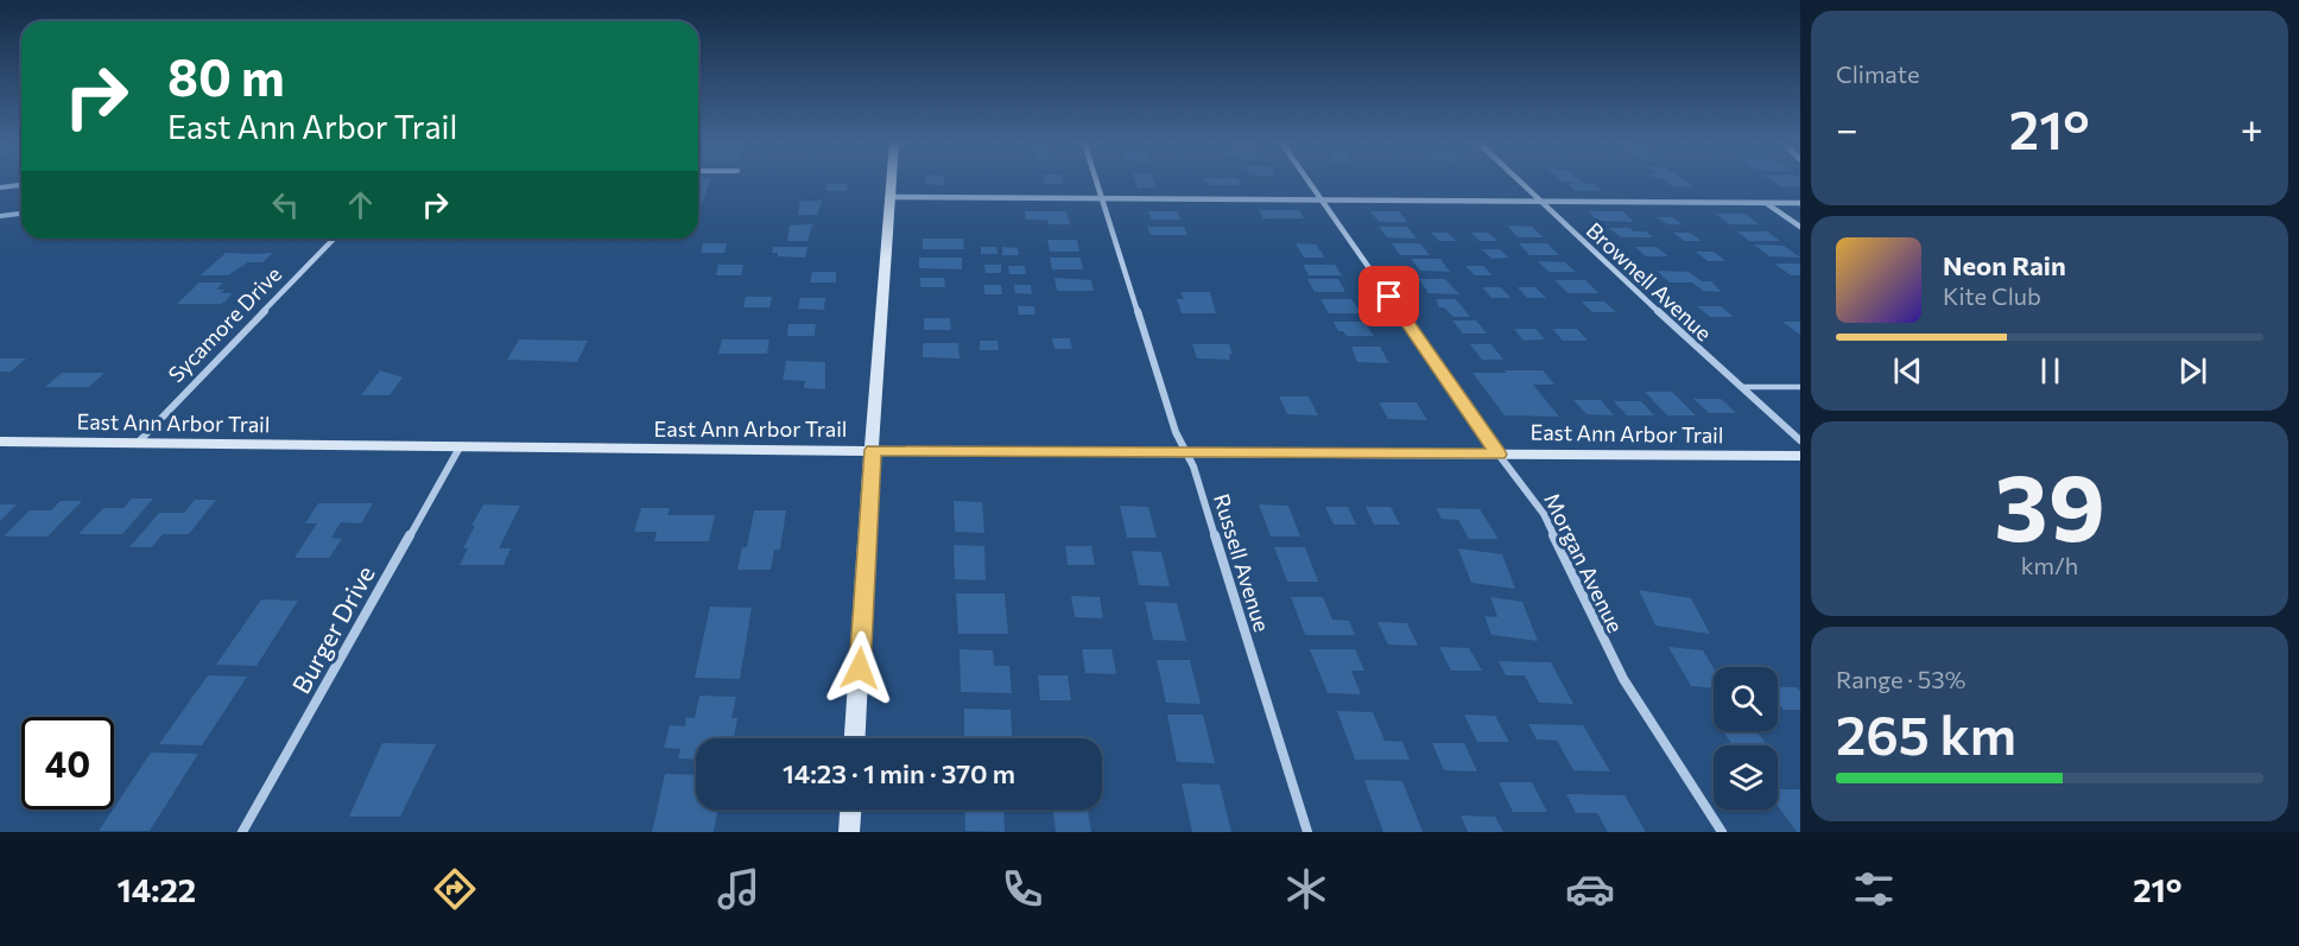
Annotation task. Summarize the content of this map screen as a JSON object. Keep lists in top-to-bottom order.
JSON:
{
  "streets": {
    "street": [
      "Brownell Avenue",
      "Sycamore Drive",
      "East Ann Arbor Trail",
      "Russell Avenue",
      "Morgan Avenue",
      "Burger Drive"
    ]
  },
  "crossings": [
    ["Sycamore Drive", "East Ann Arbor Trail"],
    ["East Ann Arbor Trail", "Russell Avenue"],
    ["East Ann Arbor Trail", "Morgan Avenue"],
    ["East Ann Arbor Trail", "Burger Drive"]
  ],
  "page": {
    "tile": [
      "Climate",
      ["39", "km/h"],
      ["Range · 53%", "265 km"]
    ],
    "turn": ["80 m", "East Ann Arbor Trail"],
    "heat": ["−", "21°", "+"],
    "song": ["Neon Rain", "Kite Club"],
    "limit": "40",
    "trip": "14:23 · 1 min · 370 m",
    "tabs": ["14:22", "21°"]
  }
}
